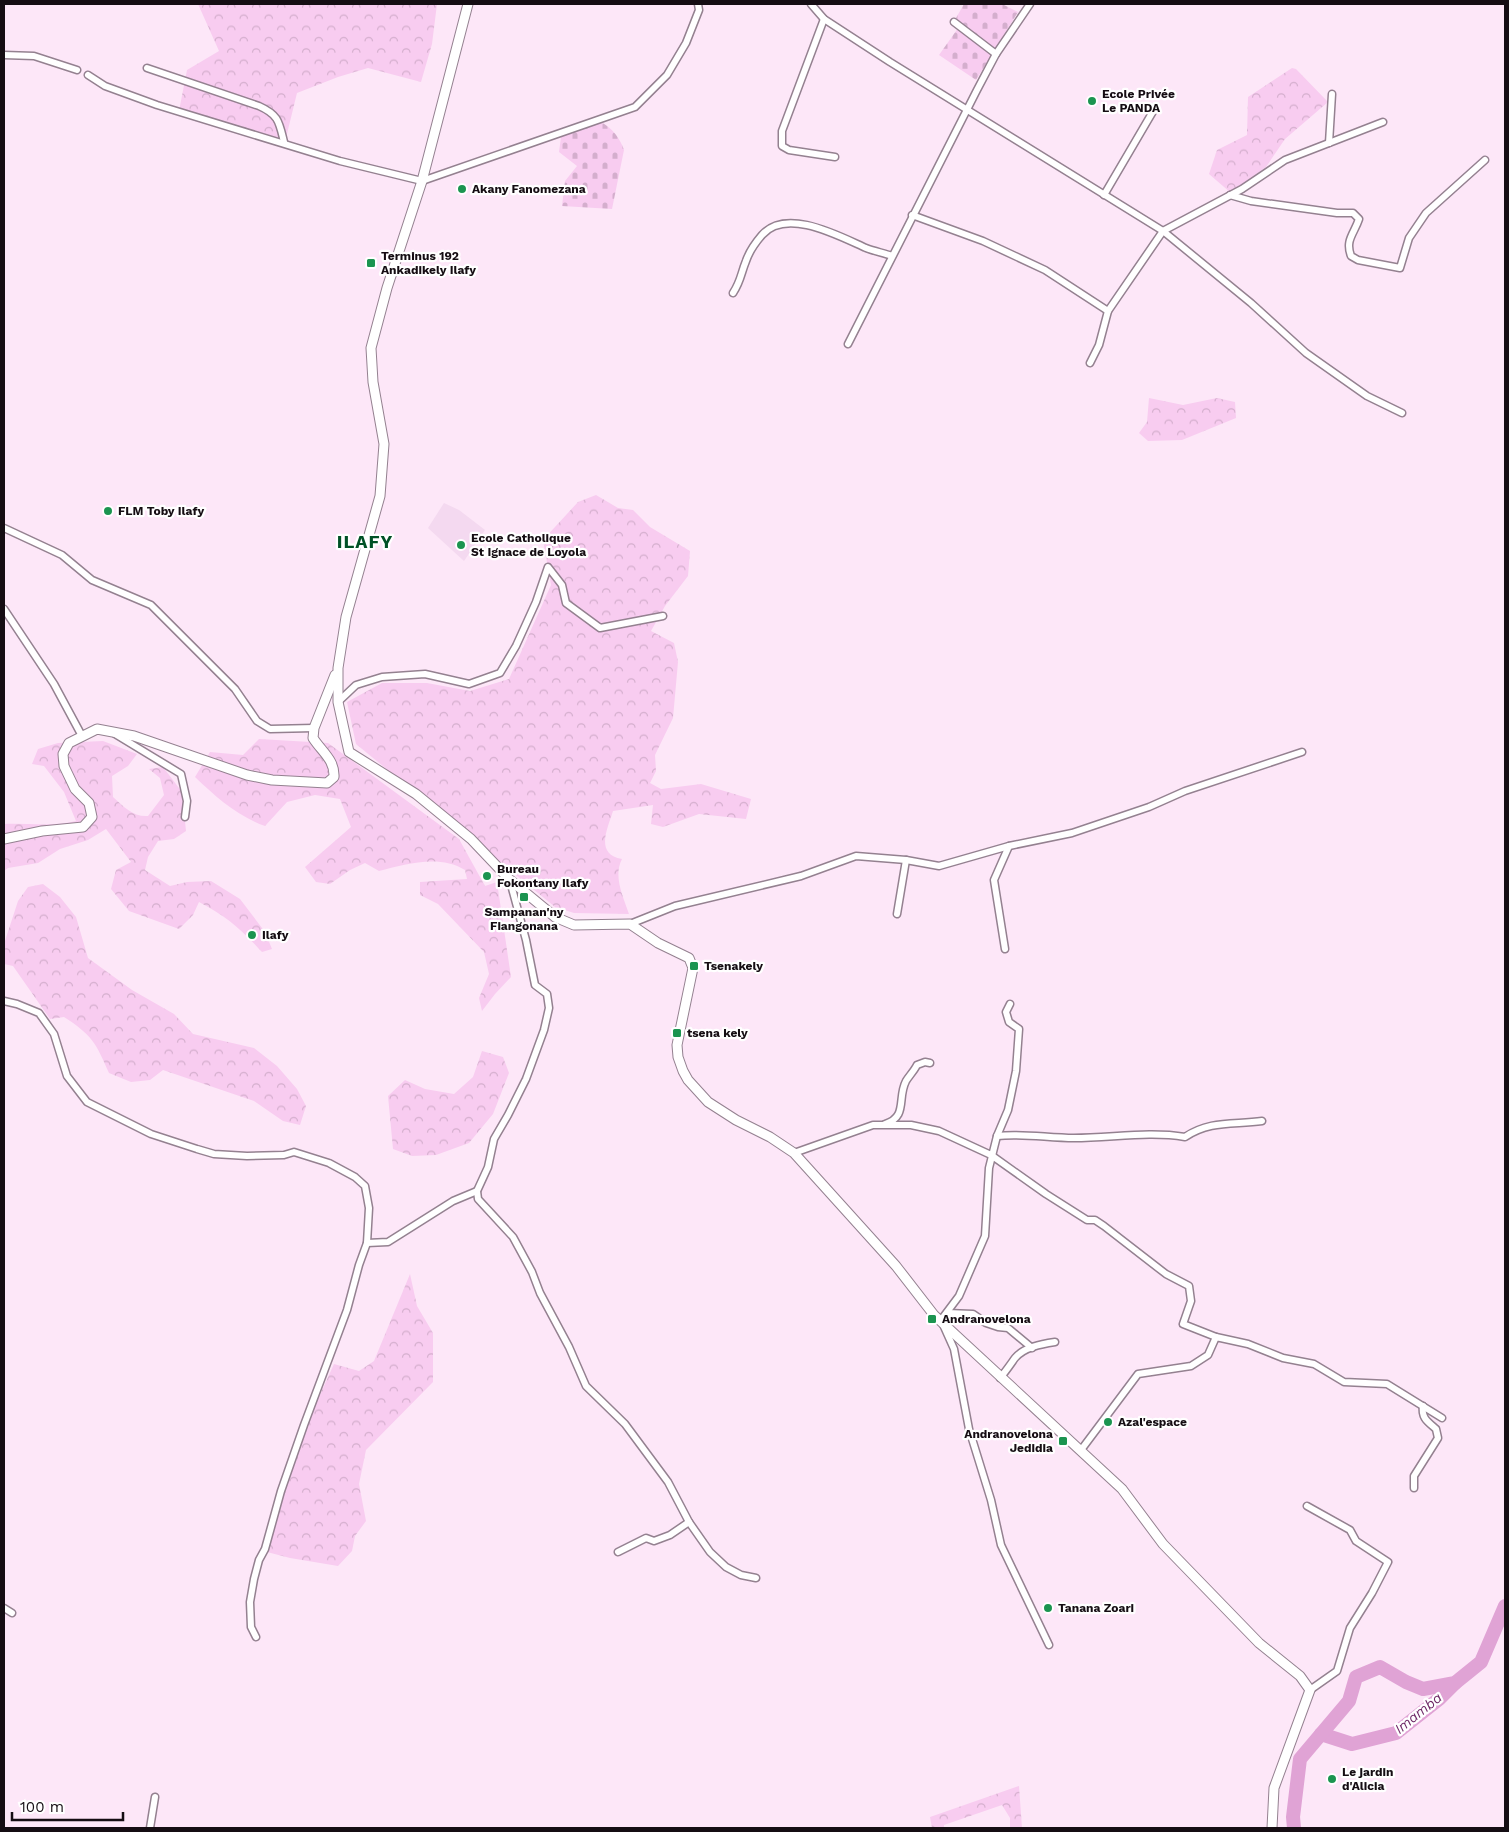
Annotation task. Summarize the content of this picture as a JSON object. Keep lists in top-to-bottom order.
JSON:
{
  "districts": ["ILAFY"],
  "water": ["Imamba"],
  "places": {
    "other": [
      "Ecole Privée Le PANDA",
      "Akany Fanomezana",
      "FLM Toby Ilafy",
      "Ecole Catholique St Ignace de Loyola",
      "Bureau Fokontany Ilafy",
      "Ilafy",
      "Azal'espace",
      "Tanana Zoari",
      "Le jardin d'Alicia"
    ],
    "transit": [
      "Terminus 192 Ankadikely Ilafy",
      "Sampanan'ny Fiangonana",
      "Tsenakely",
      "tsena kely",
      "Andranovelona",
      "Andranovelona Jedidia"
    ]
  },
  "scale_bar": "100 m"
}
